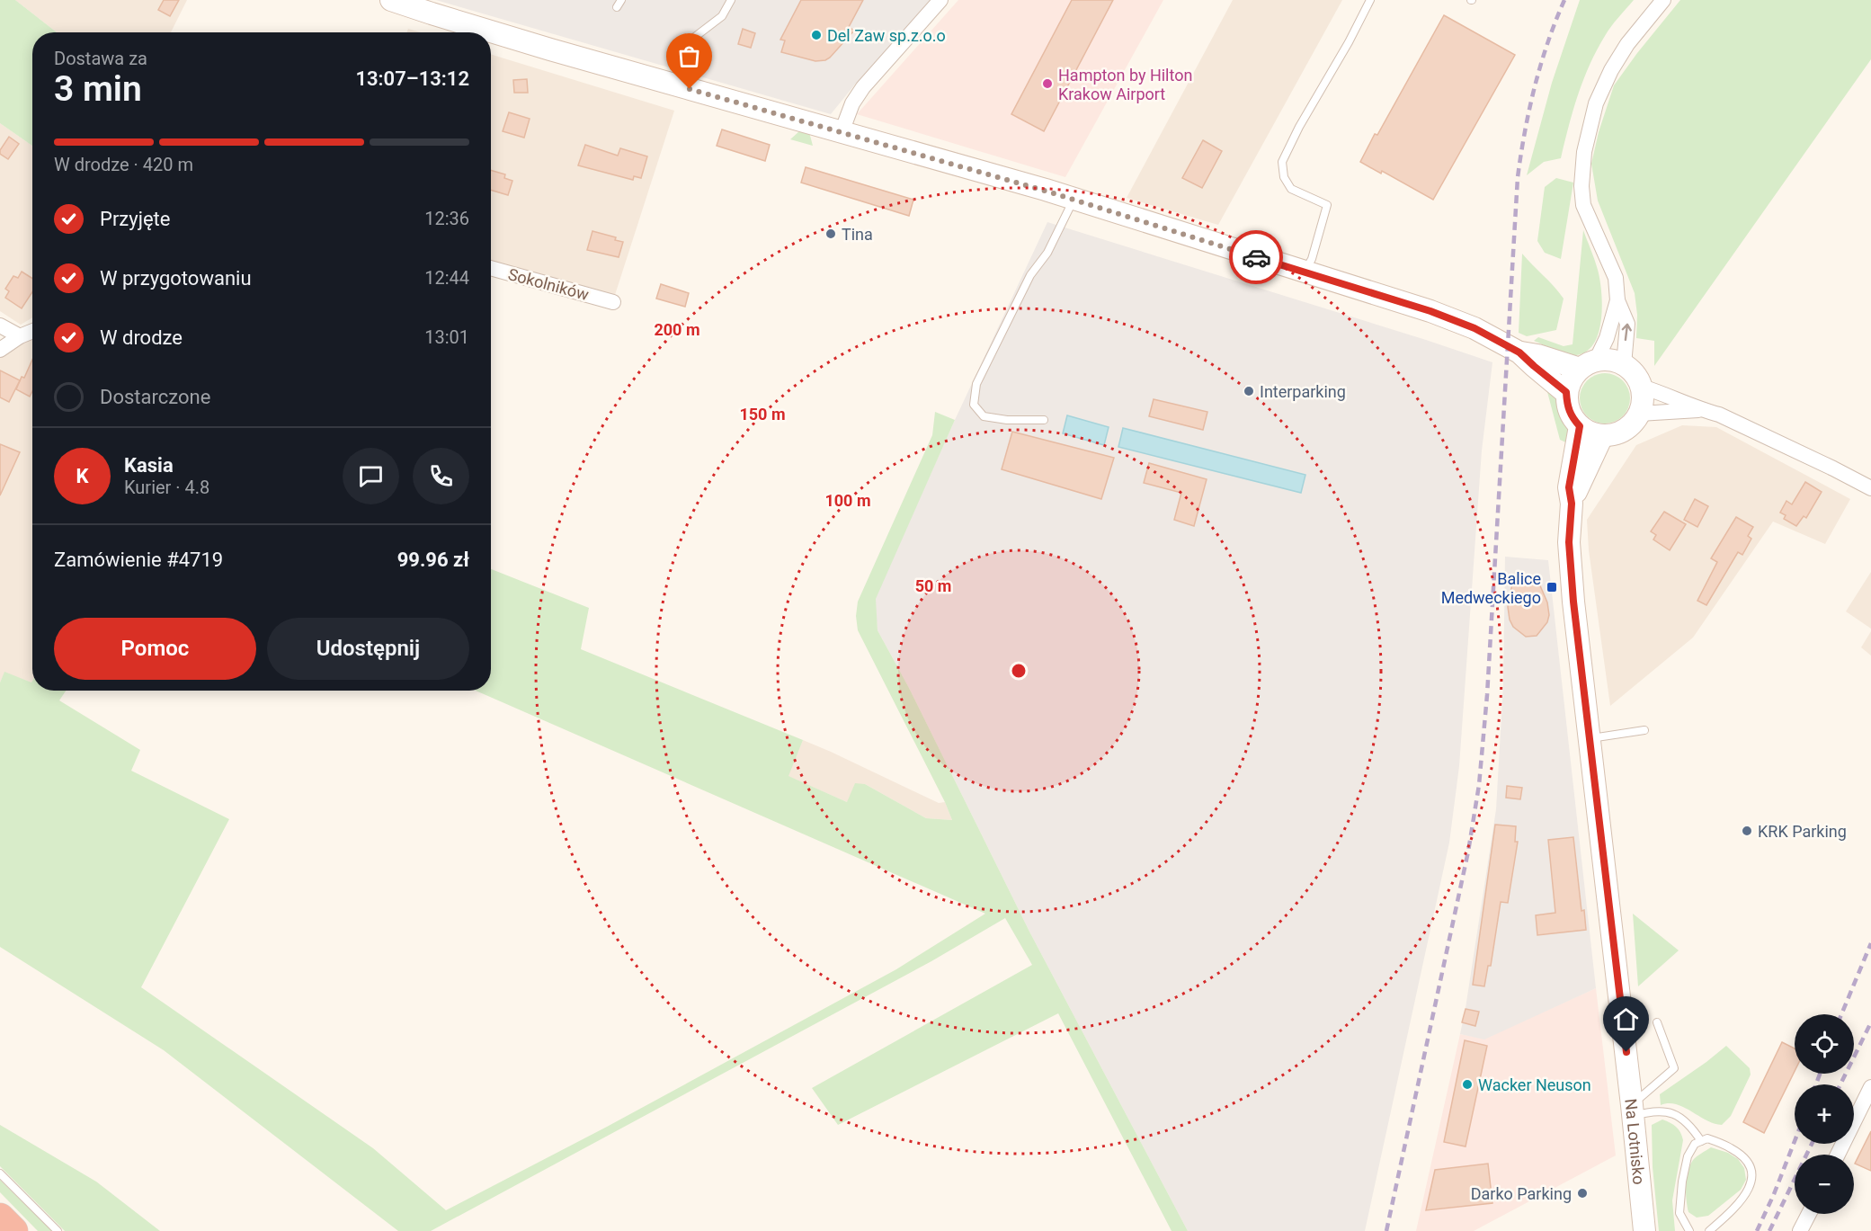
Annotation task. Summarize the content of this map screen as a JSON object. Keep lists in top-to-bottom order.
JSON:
{
  "streets": {
    "main road": ["Na Lotnisko"],
    "street": ["Sokolników"]
  },
  "places": {
    "other": [
      "Del Zaw sp.z.o.o",
      "Hampton by Hilton Krakow Airport",
      "Tina",
      "Interparking",
      "KRK Parking",
      "Wacker Neuson",
      "Darko Parking"
    ],
    "transit": ["Balice Medweckiego"]
  },
  "page": {
    "heading": ["3 min", "Dostawa za", "13:07–13:12"],
    "panel": [
      "Kasia",
      "Kurier · 4.8",
      "Zamówienie #4719",
      "99.96 zł"
    ],
    "bar": "W drodze · 420 m",
    "list": [
      ["Przyjęte", "12:36"],
      ["W przygotowaniu", "12:44"],
      ["W drodze", "13:01"],
      "Dostarczone"
    ],
    "round": "K",
    "buttons": ["Pomoc", "Udostępnij"],
    "map_buttons": ["+", "−"]
  },
  "rings": [
    "200 m",
    "150 m",
    "100 m",
    "50 m"
  ]
}
